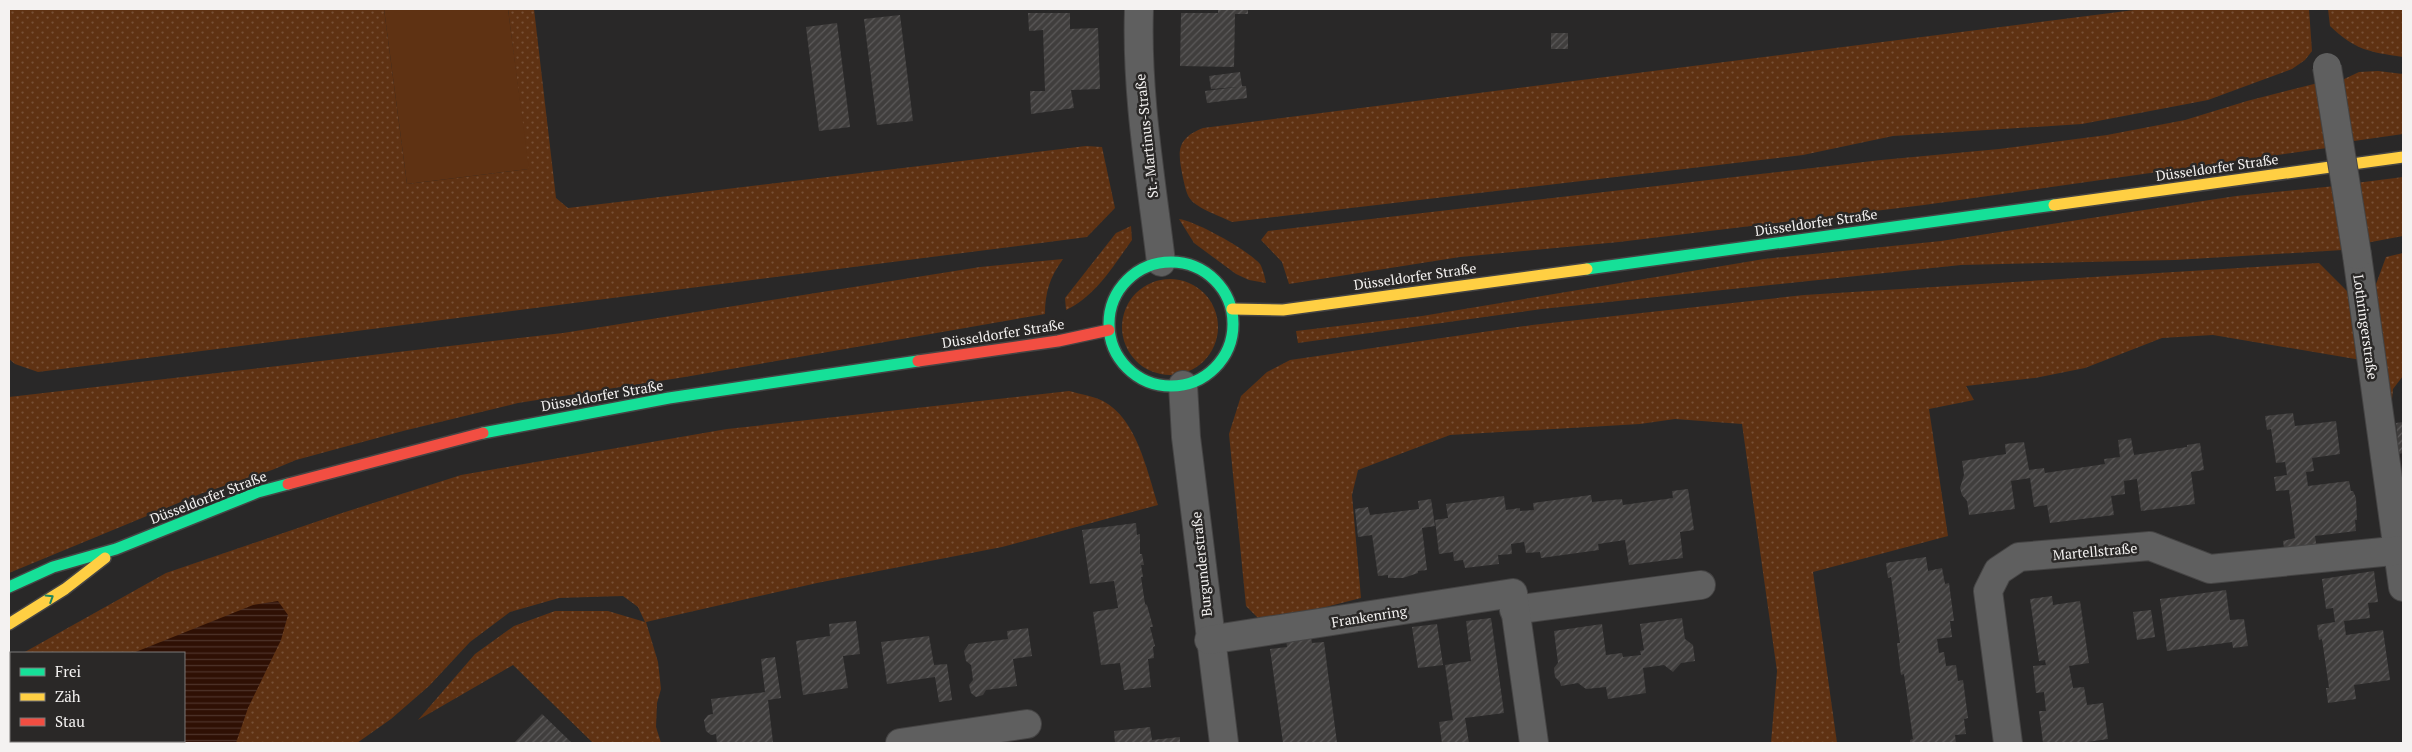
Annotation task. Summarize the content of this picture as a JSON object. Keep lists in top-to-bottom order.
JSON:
{
  "streets": {
    "main road": ["Düsseldorfer Straße"],
    "street": [
      "St.-Martinus-Straße",
      "Lothringerstraße",
      "Martellstraße",
      "Burgunderstraße",
      "Frankenring"
    ]
  },
  "crossings": [
    ["St.-Martinus-Straße", "Düsseldorfer Straße"],
    ["St.-Martinus-Straße", "Burgunderstraße"],
    ["Düsseldorfer Straße", "Burgunderstraße"],
    ["Lothringerstraße", "Martellstraße"],
    ["Burgunderstraße", "Frankenring"]
  ],
  "legend": ["Frei", "Zäh", "Stau"]
}
